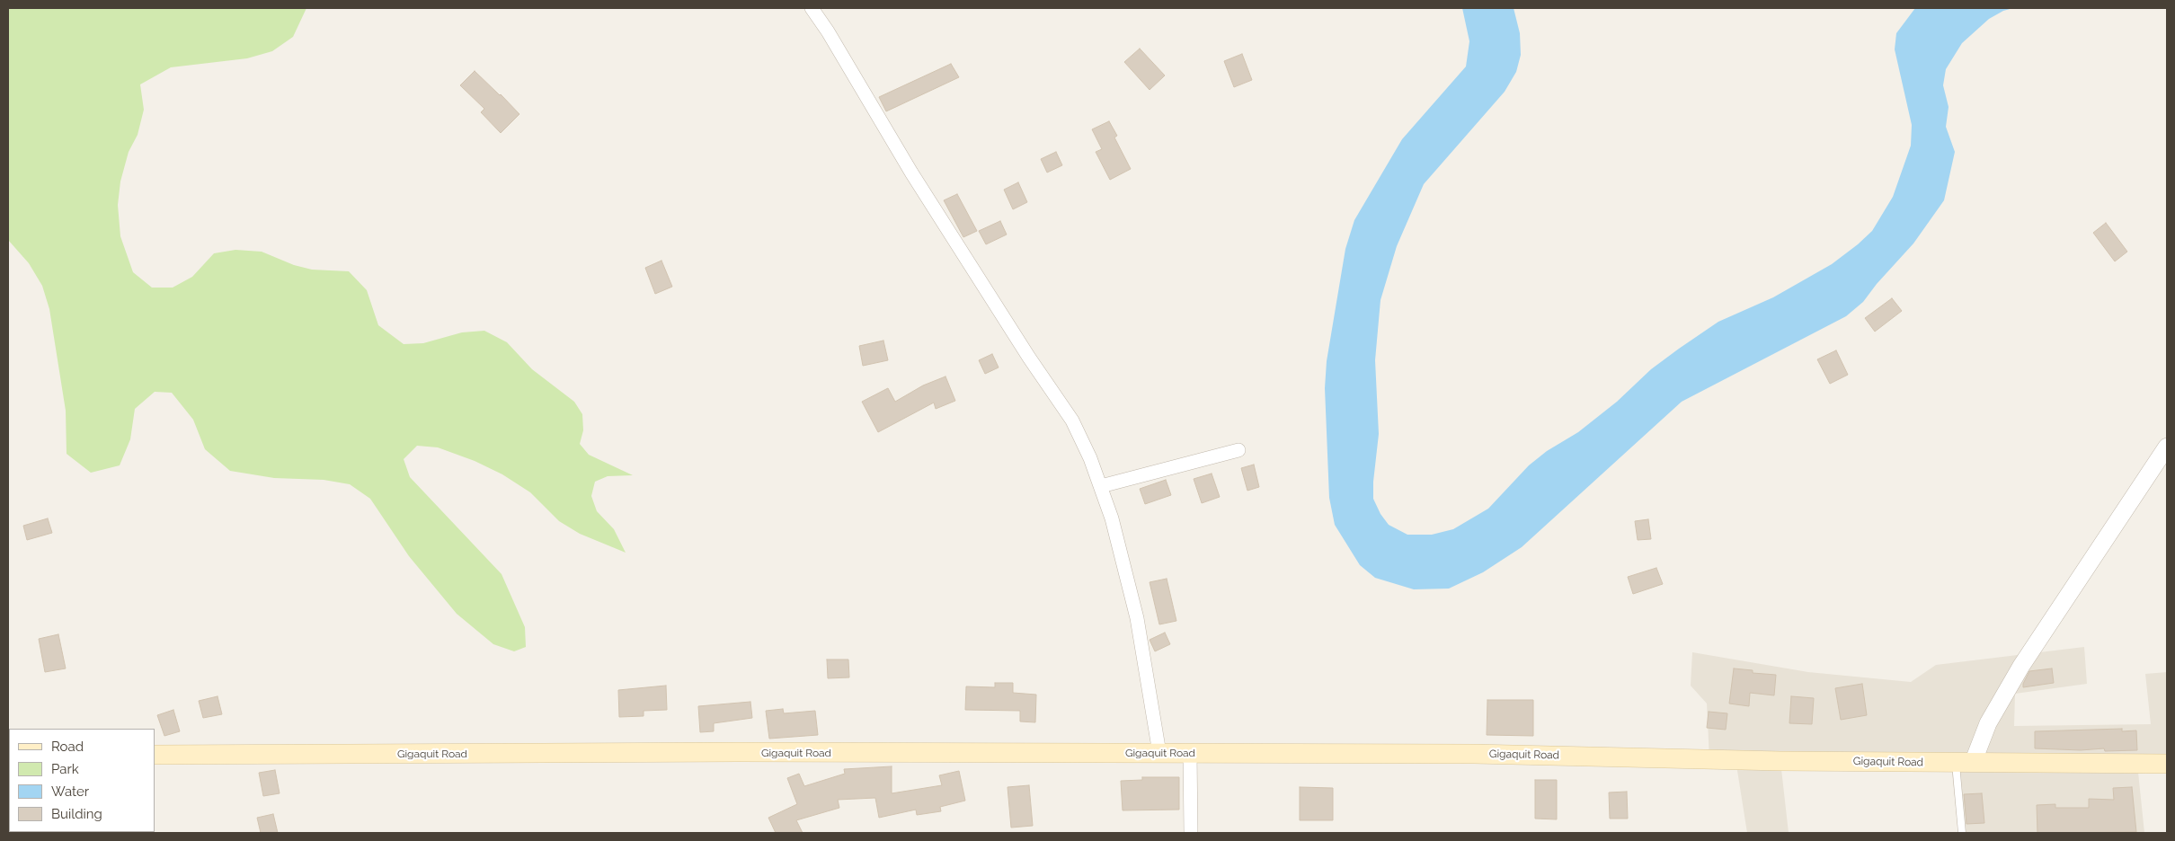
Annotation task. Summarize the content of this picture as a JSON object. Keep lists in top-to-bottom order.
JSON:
{
  "streets": {
    "main road": ["Gigaquit Road"]
  },
  "legend": [
    "Road",
    "Park",
    "Water",
    "Building"
  ]
}
